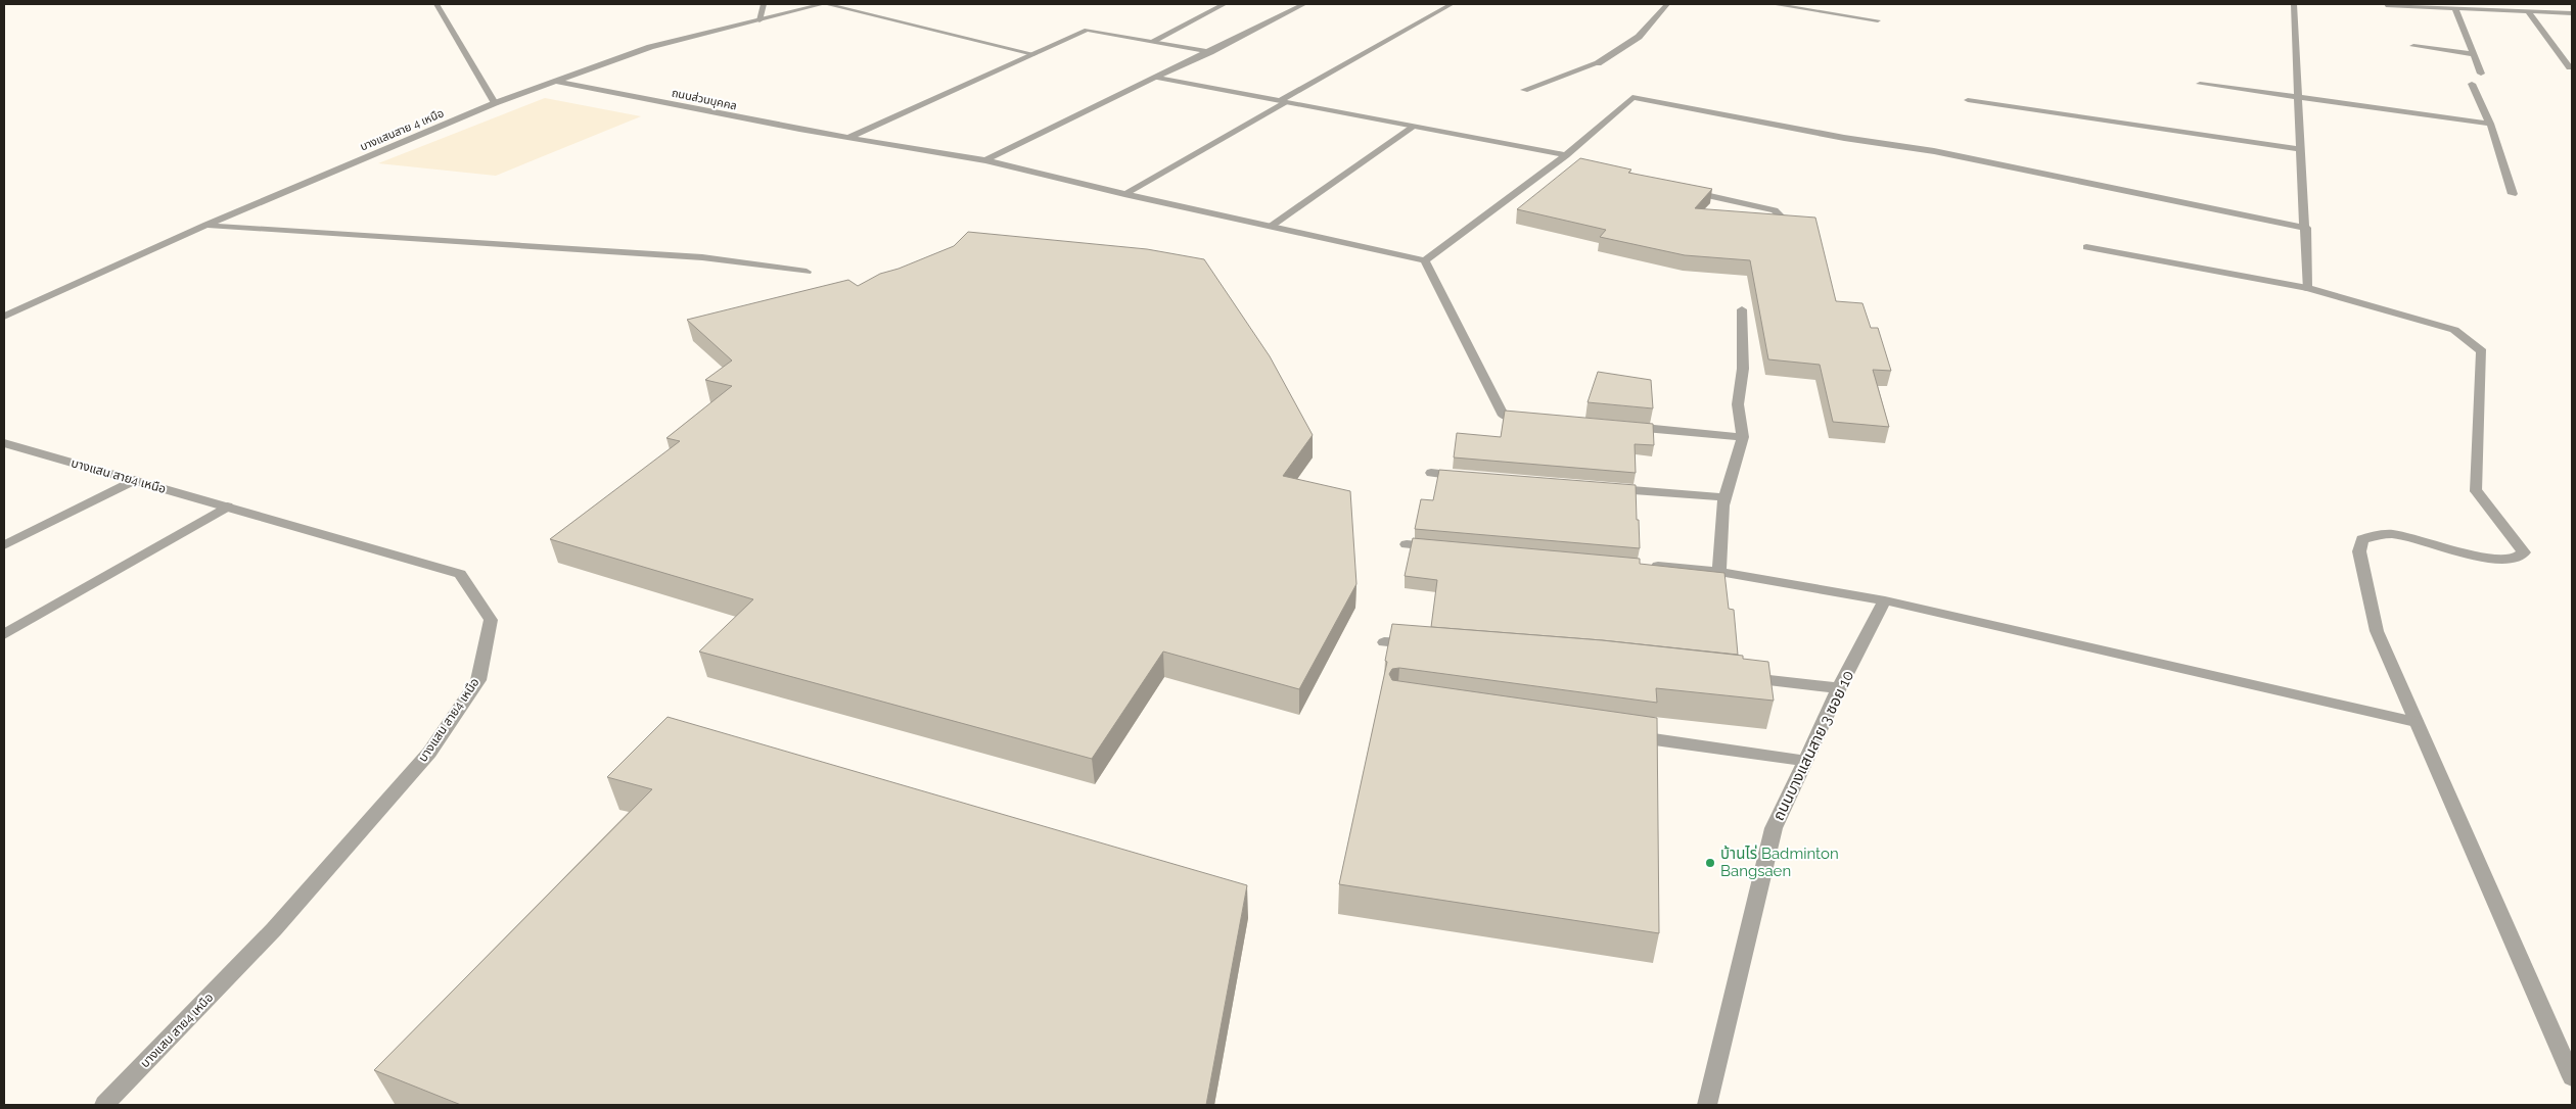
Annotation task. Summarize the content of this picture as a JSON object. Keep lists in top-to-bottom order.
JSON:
{
  "streets": {
    "street": [
      "ถนนส่วนบุคคล",
      "บางแสนสาย 4 เหนือ",
      "บางแสน สาย4 เหนือ",
      "ถนนบางแสนสาย 3 ซอย 10"
    ]
  },
  "crossings": [
    ["ถนนส่วนบุคคล", "บางแสนสาย 4 เหนือ"]
  ],
  "places": ["บ้านไร่ Badminton Bangsaen"]
}
